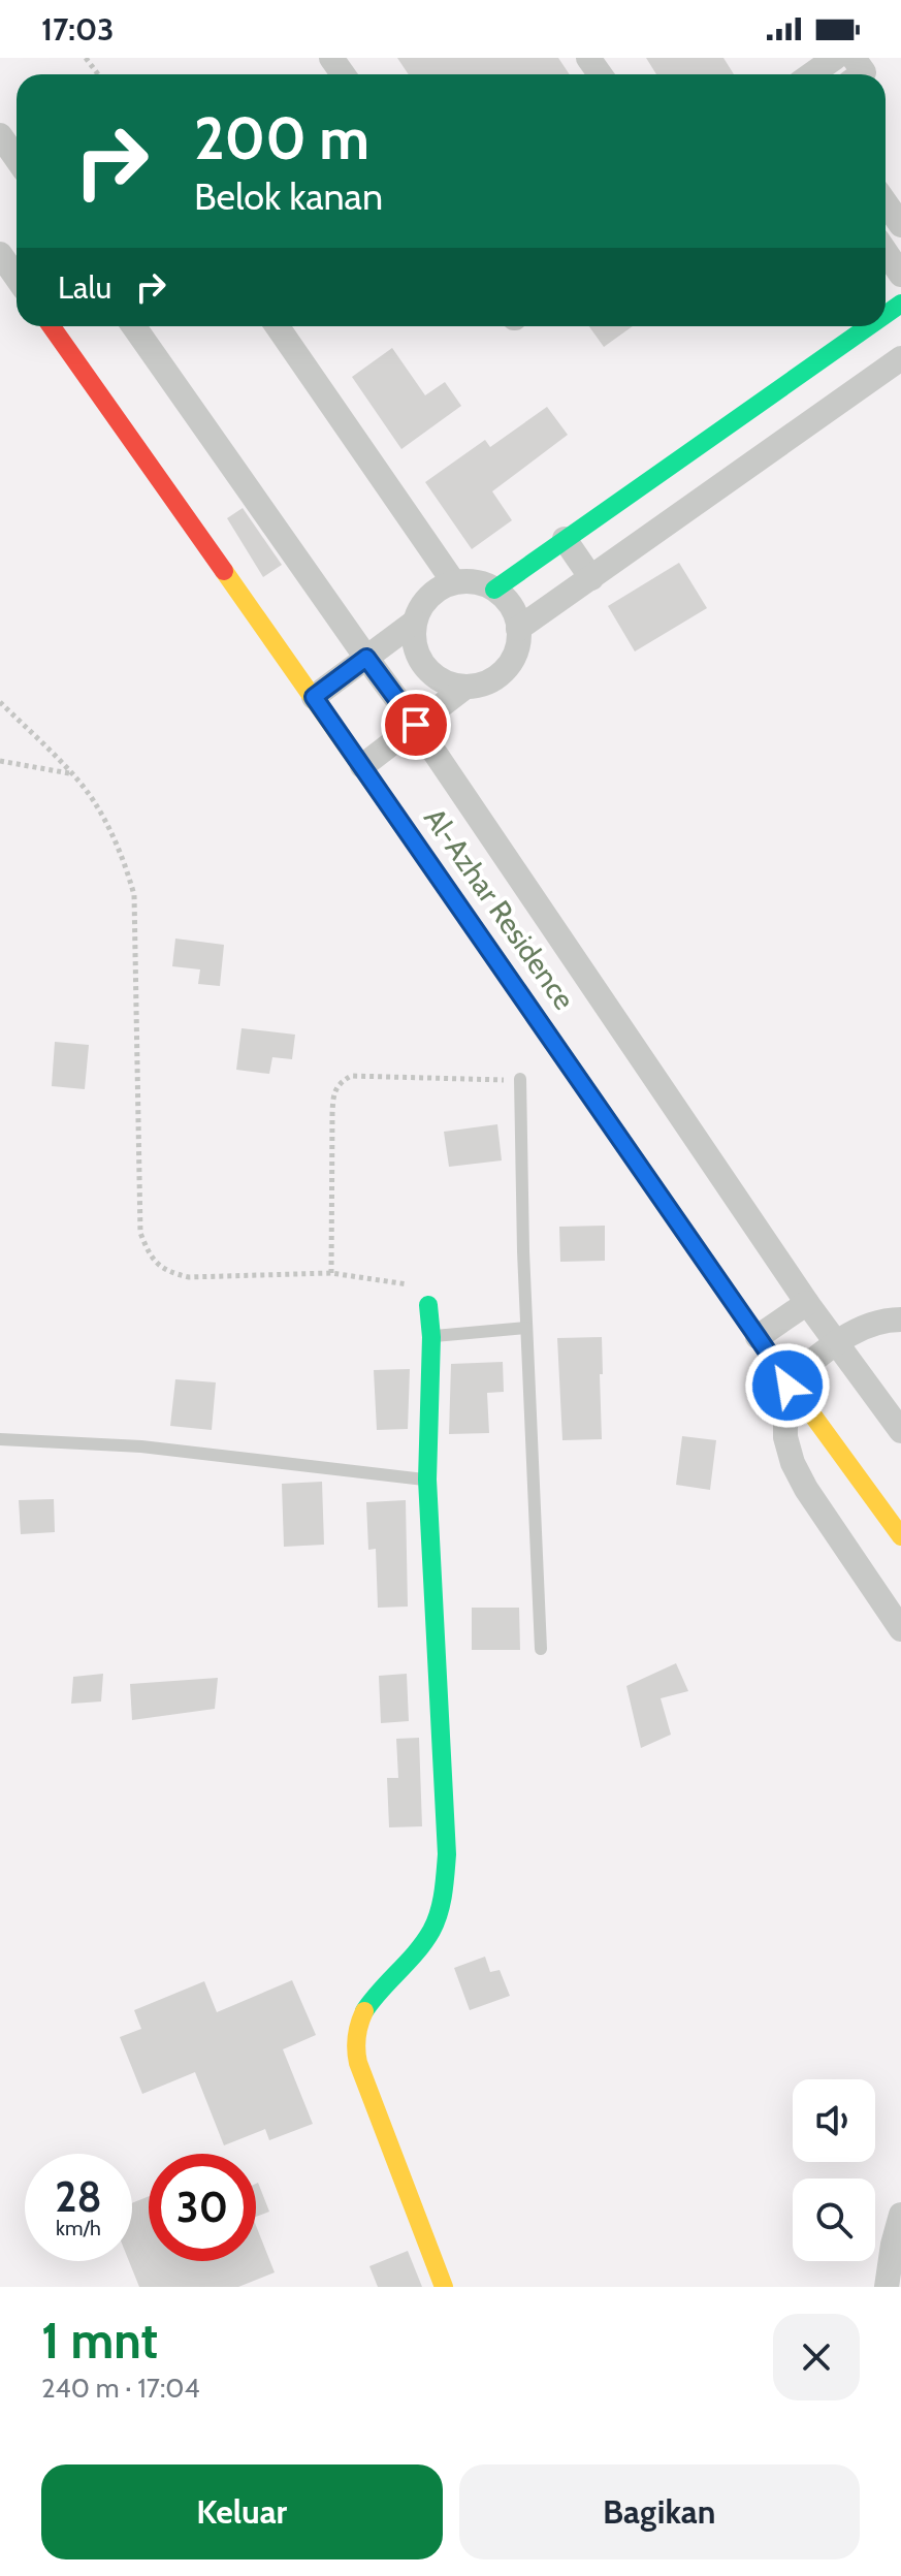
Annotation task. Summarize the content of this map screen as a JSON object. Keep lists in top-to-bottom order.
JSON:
{
  "streets": {
    "street": ["Al-Azhar Residence"]
  },
  "page": {
    "status": "17:03",
    "turn": ["200 m", "Belok kanan"],
    "then": "Lalu",
    "speed": "28 km/h",
    "limit": "30",
    "heading": ["1 mnt", "240 m · 17:04"],
    "buttons": ["Keluar", "Bagikan"]
  }
}
